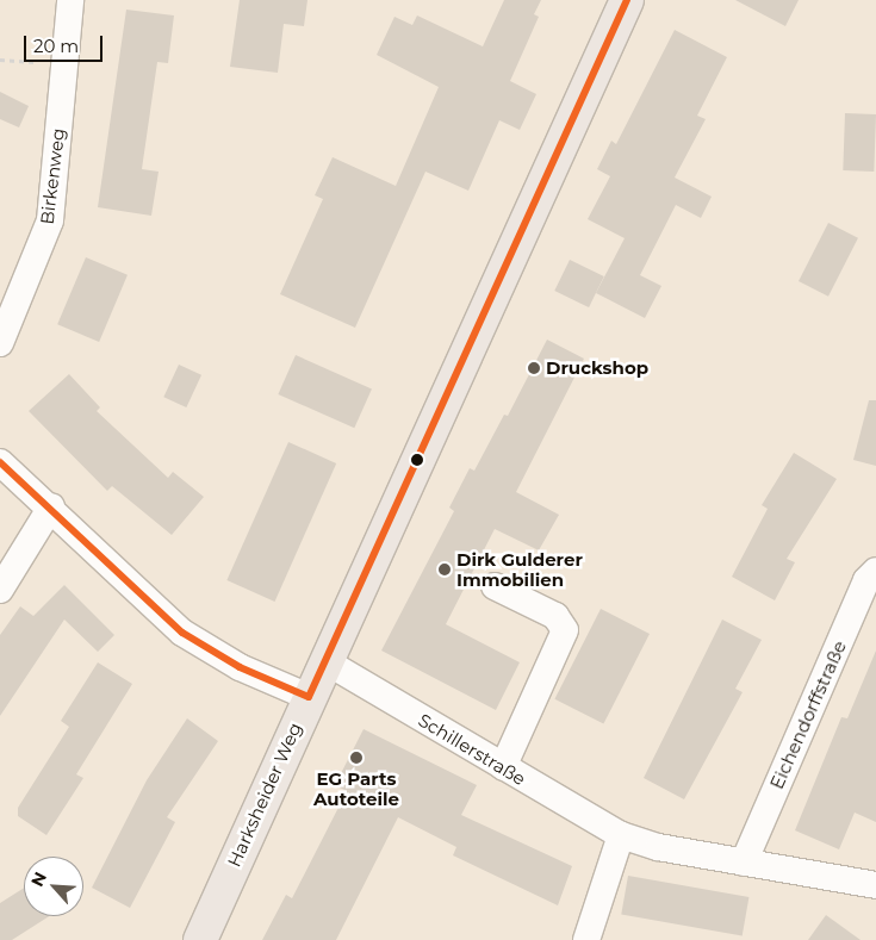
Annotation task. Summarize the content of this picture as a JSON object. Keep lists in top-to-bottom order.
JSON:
{
  "streets": {
    "main road": ["Harksheider Weg"],
    "street": ["Birkenweg", "Eichendorffstraße", "Schillerstraße"]
  },
  "crossings": [
    ["Eichendorffstraße", "Schillerstraße"],
    ["Schillerstraße", "Harksheider Weg"]
  ],
  "places": ["Druckshop", "Dirk Gulderer Immobilien", "EG Parts Autoteile"],
  "scale_bar": "20 m",
  "north": "top left"
}
